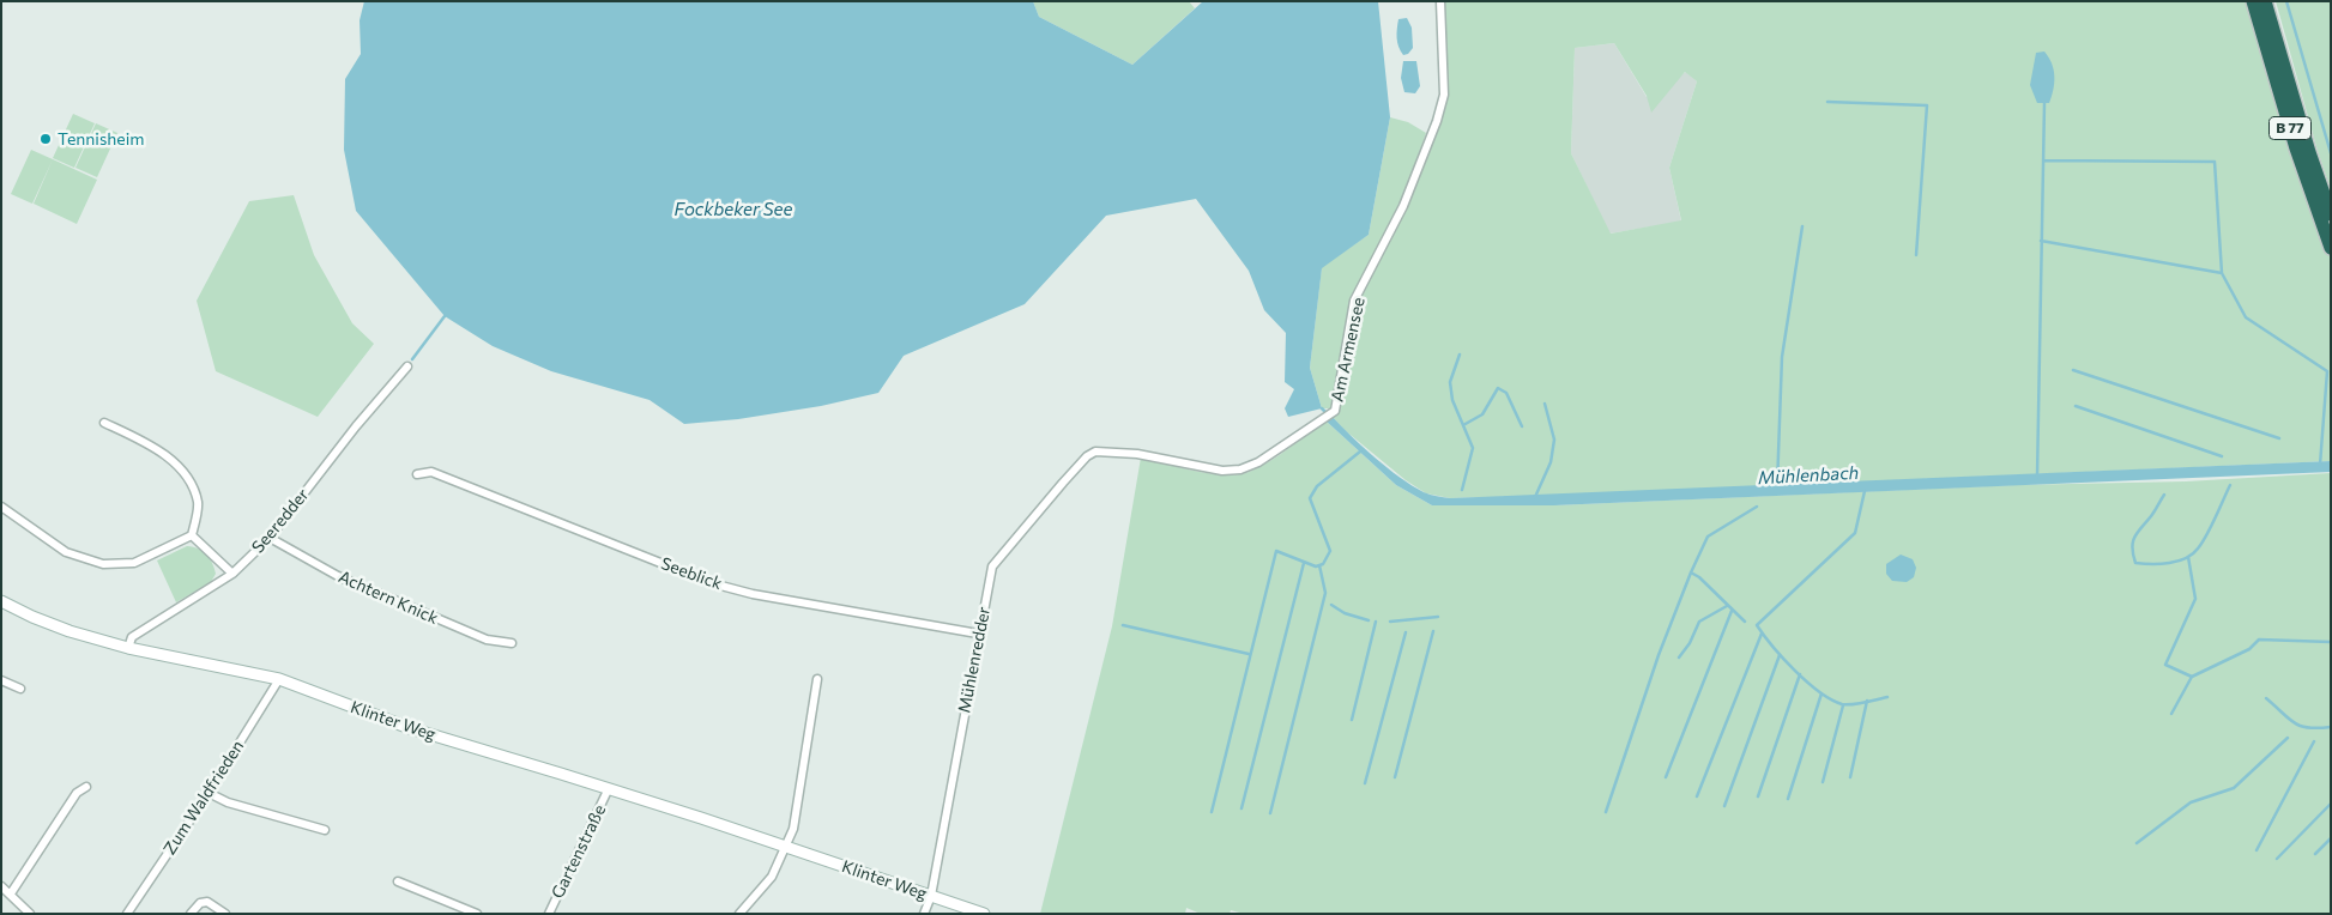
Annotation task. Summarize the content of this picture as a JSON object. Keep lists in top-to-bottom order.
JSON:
{
  "streets": {
    "highway": ["B 77"],
    "street": [
      "Am Armensee",
      "Seeredder",
      "Seeblick",
      "Achtern Knick",
      "Mühlenredder",
      "Klinter Weg",
      "Zum Waldfrieden",
      "Gartenstraße"
    ]
  },
  "crossings": [
    ["Am Armensee", "Mühlenredder"],
    ["Seeredder", "Achtern Knick"],
    ["Seeredder", "Klinter Weg"],
    ["Seeblick", "Mühlenredder"],
    ["Mühlenredder", "Klinter Weg"],
    ["Klinter Weg", "Zum Waldfrieden"],
    ["Klinter Weg", "Gartenstraße"]
  ],
  "water": ["Fockbeker See", "Mühlenbach"],
  "places": ["Tennisheim"]
}
